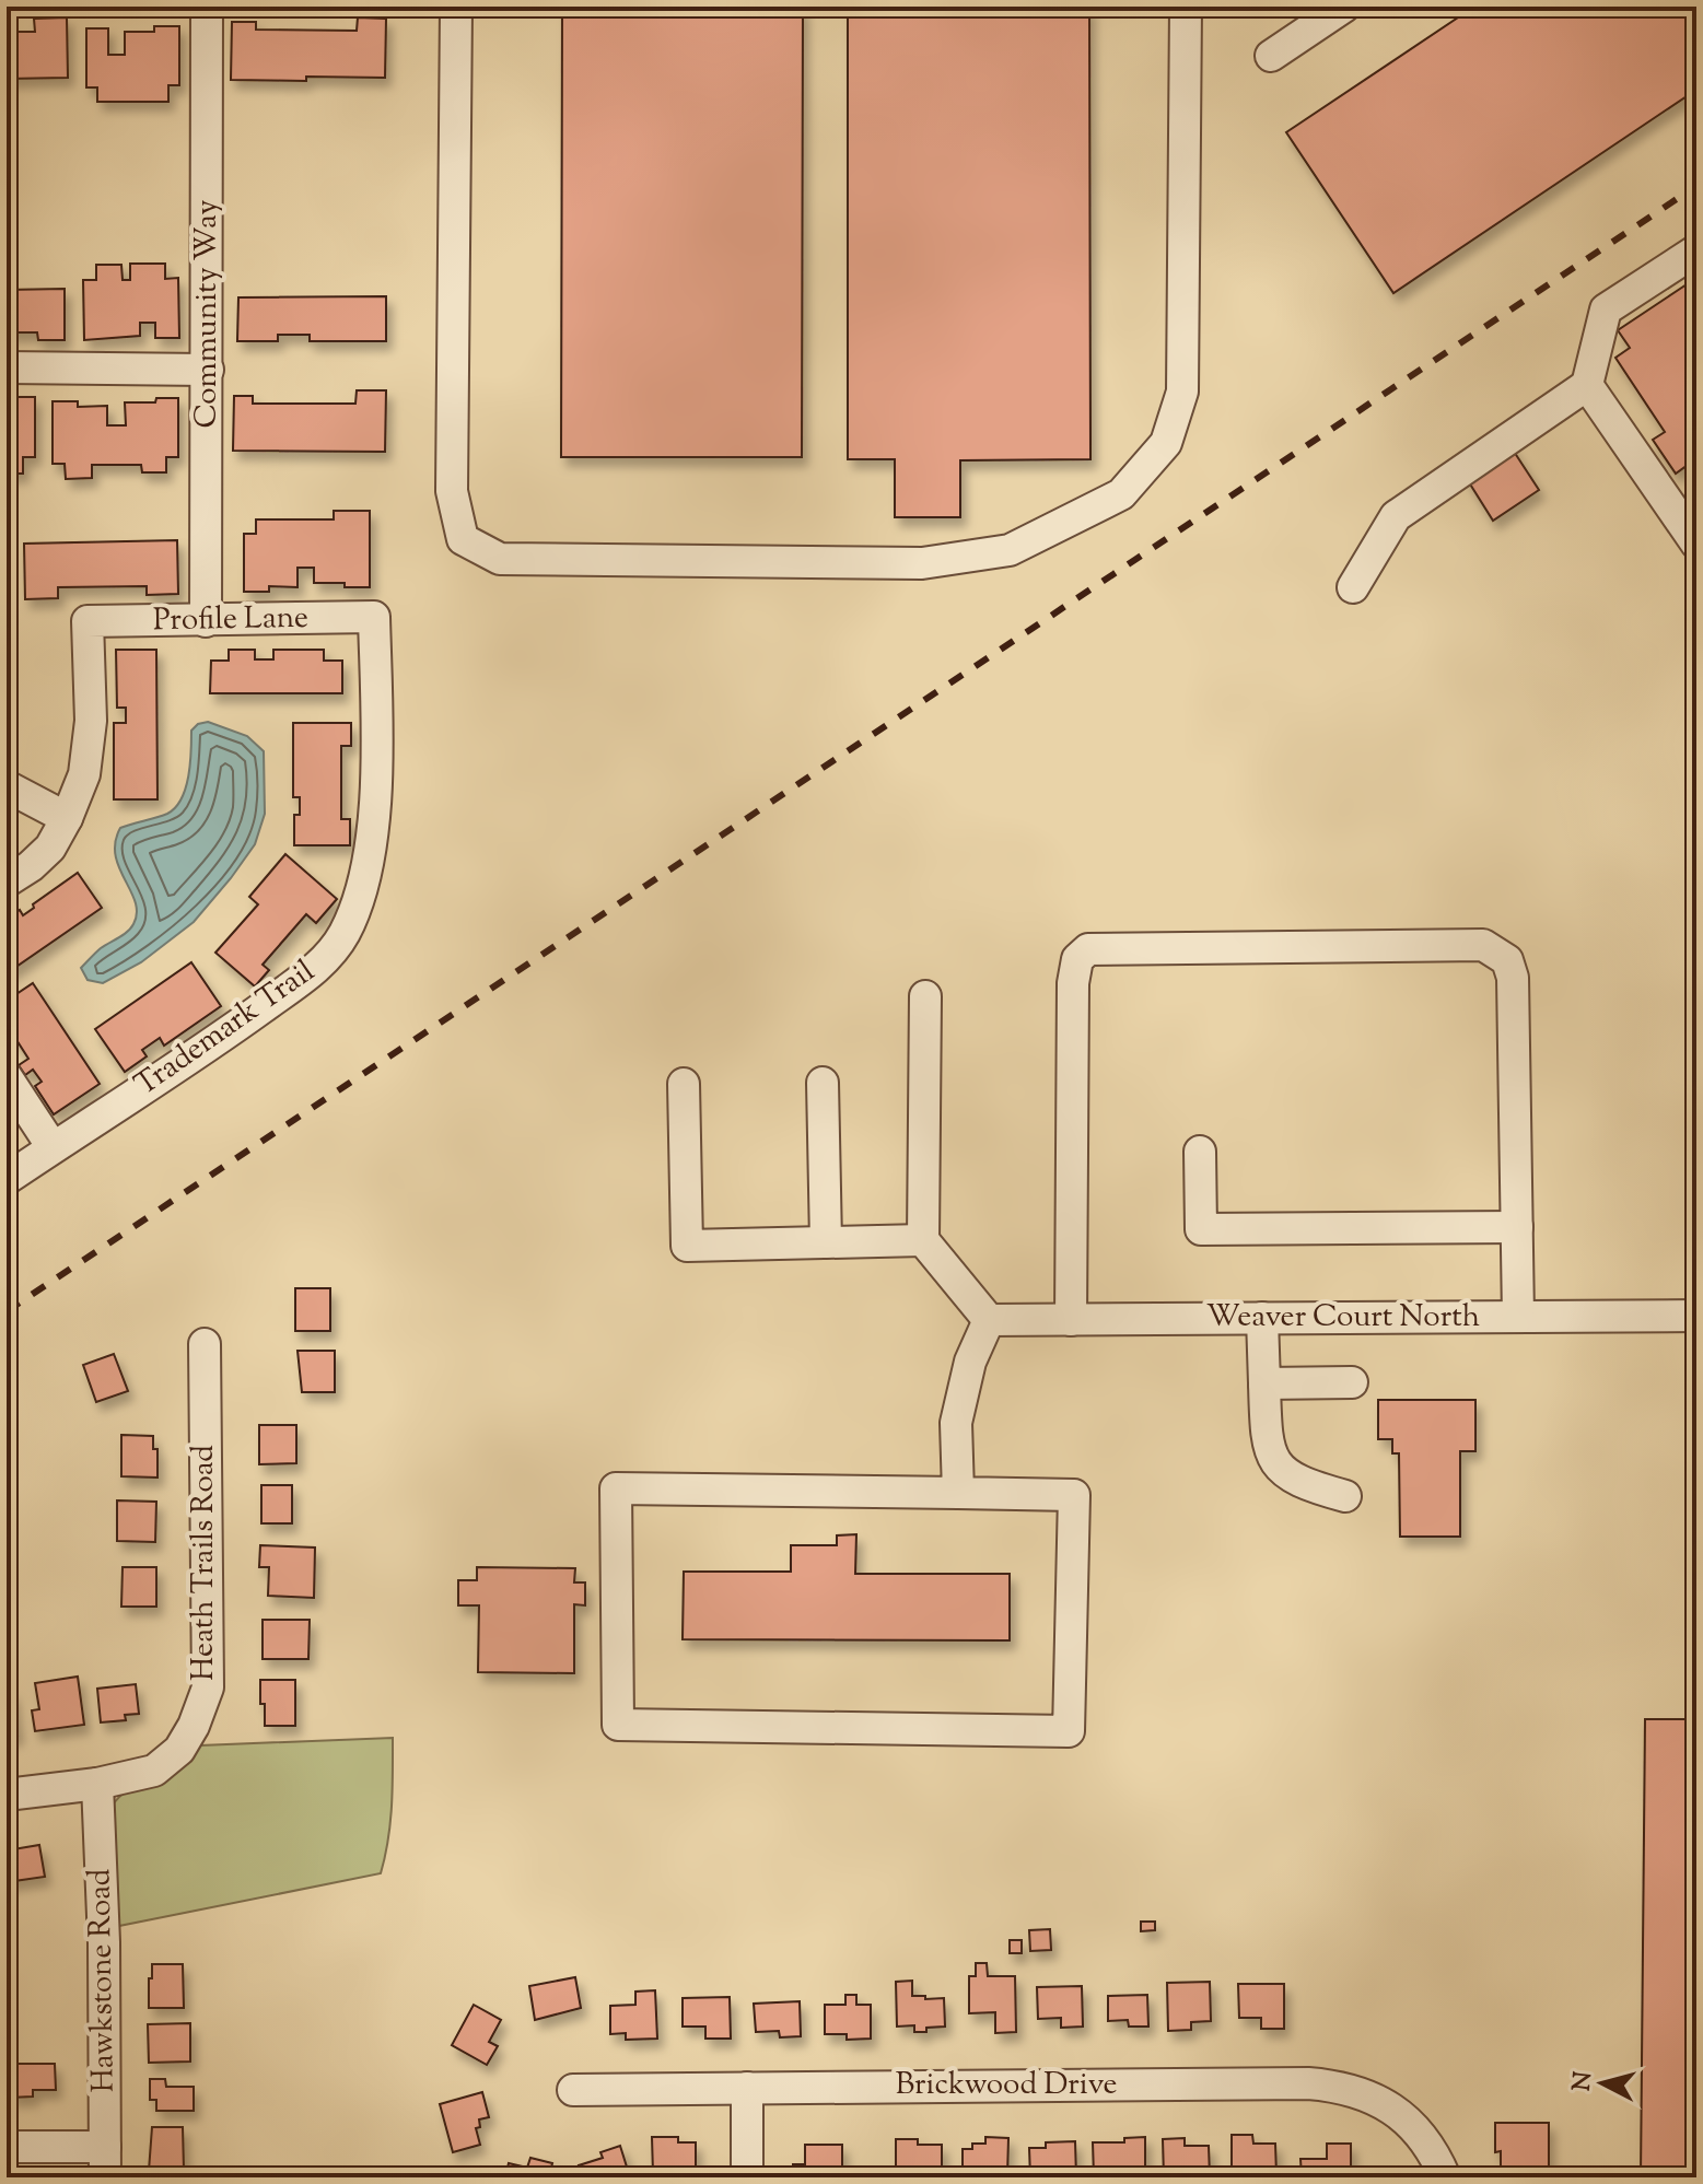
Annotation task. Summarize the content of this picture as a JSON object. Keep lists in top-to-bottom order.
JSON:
{
  "streets": {
    "street": [
      "Community Way",
      "Profile Lane",
      "Trademark Trail",
      "Weaver Court North",
      "Heath Trails Road",
      "Hawkstone Road",
      "Brickwood Drive"
    ]
  },
  "crossings": [
    ["Community Way", "Profile Lane"],
    ["Profile Lane", "Trademark Trail"],
    ["Heath Trails Road", "Hawkstone Road"]
  ],
  "north": "left"
}
